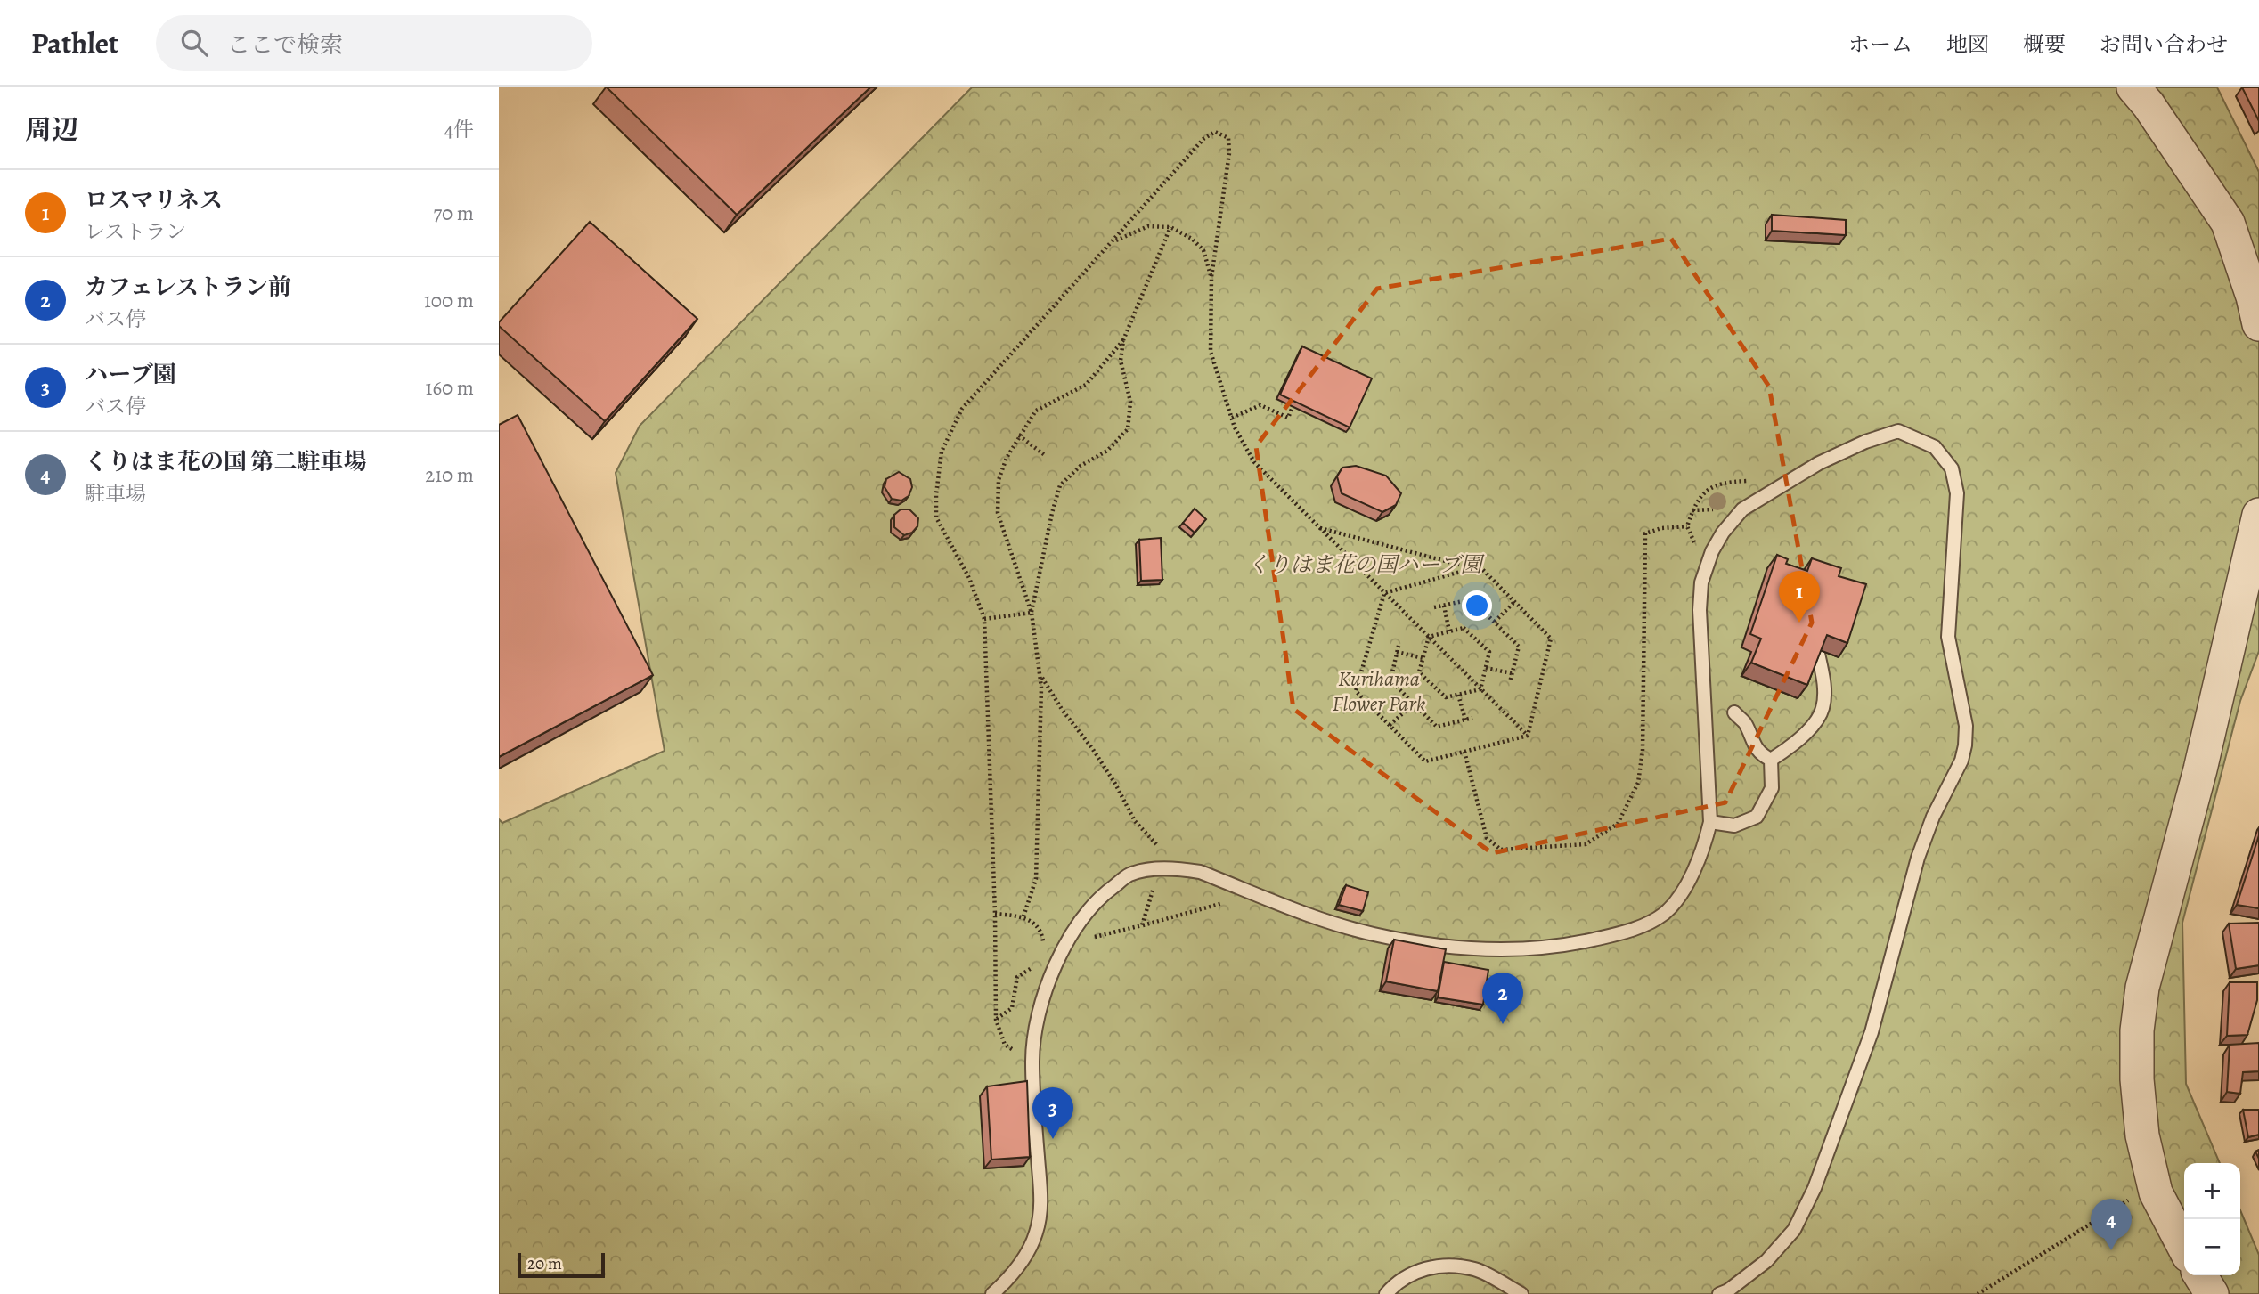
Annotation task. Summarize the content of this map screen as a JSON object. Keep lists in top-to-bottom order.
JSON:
{
  "parks": ["くりはま花の国ハーブ園", "Kurihama Flower Park"],
  "scale_bar": "20 m",
  "page": {
    "header": "Pathlet",
    "search": "ここで検索",
    "nav": [
      "ホーム",
      "地図",
      "概要",
      "お問い合わせ"
    ],
    "heading": ["周辺", "4件"],
    "list": [
      {
        "mark": "1",
        "name": "ロスマリネス",
        "note": "レストラン",
        "value": "70 m"
      },
      {
        "mark": "2",
        "name": "カフェレストラン前",
        "note": "バス停",
        "value": "100 m"
      },
      {
        "mark": "3",
        "name": "ハーブ園",
        "note": "バス停",
        "value": "160 m"
      },
      {
        "mark": "4",
        "name": "くりはま花の国 第二駐車場",
        "note": "駐車場",
        "value": "210 m"
      }
    ],
    "pins": [
      "1",
      "2",
      "3",
      "4"
    ],
    "map_buttons": ["+", "−"],
    "scale": "20 m"
  }
}
